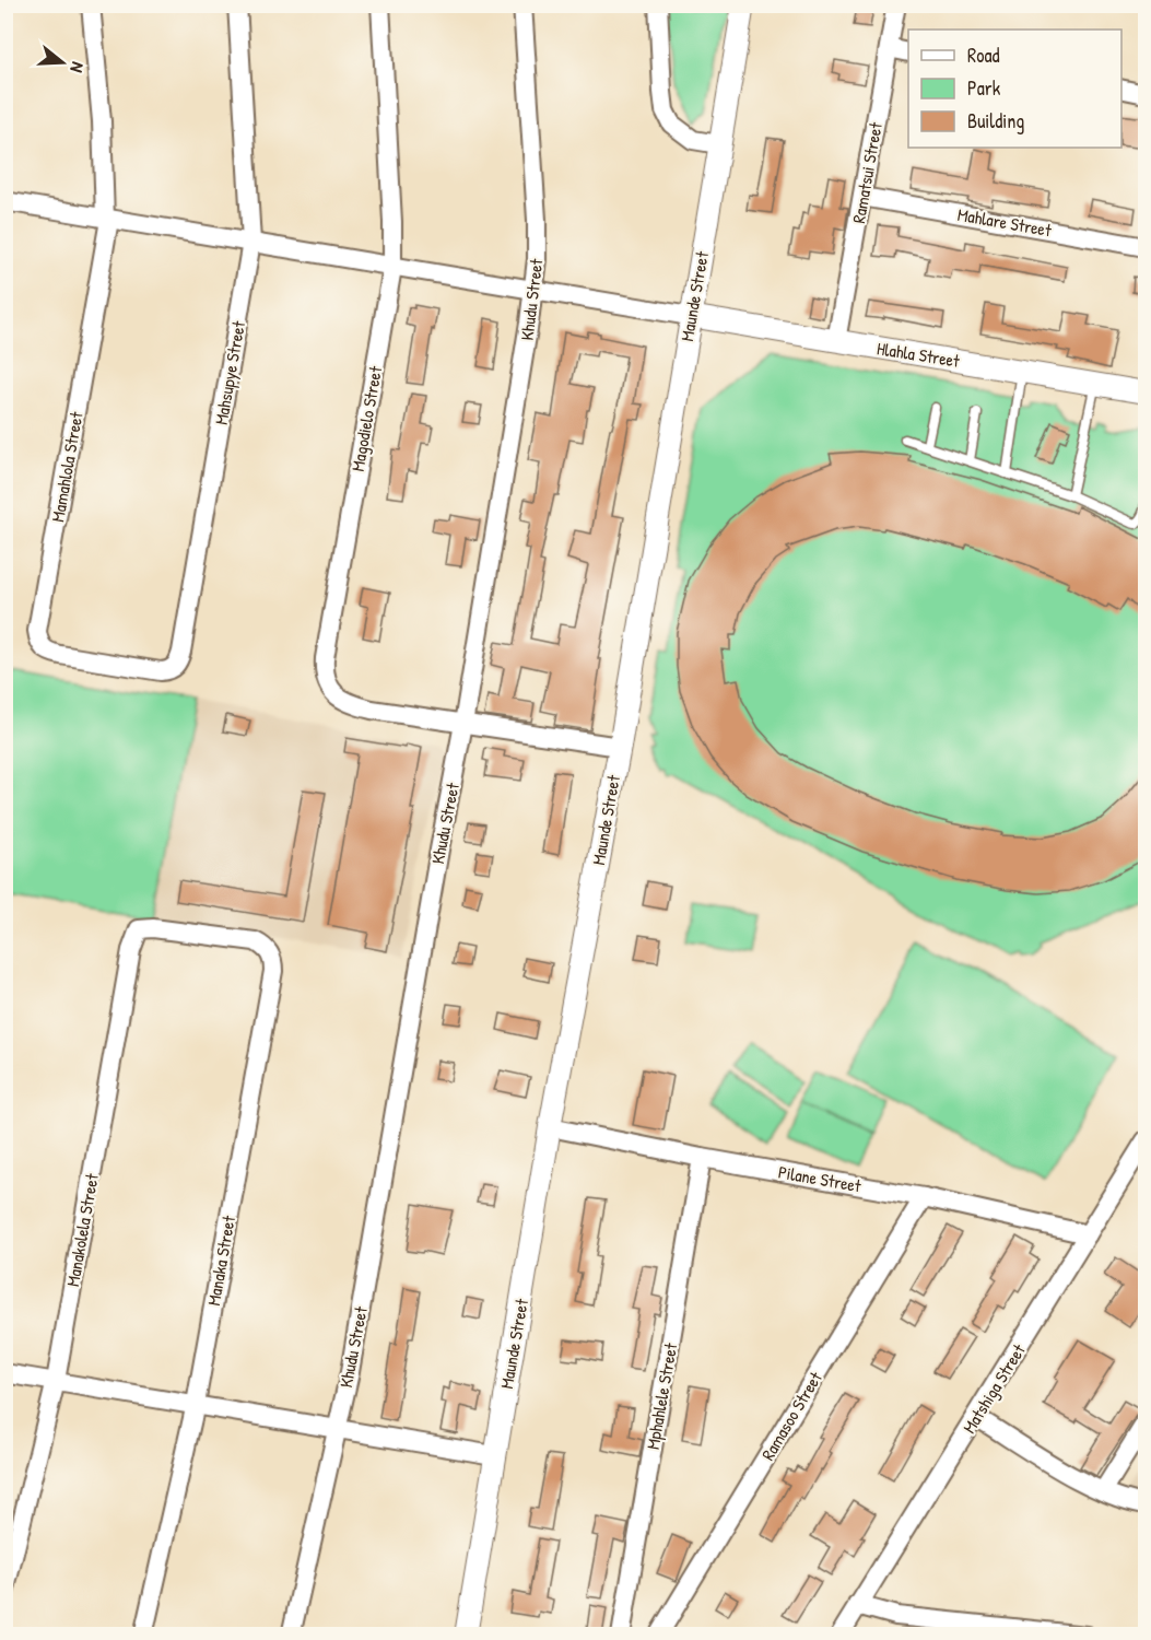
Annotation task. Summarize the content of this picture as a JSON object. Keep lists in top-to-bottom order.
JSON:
{
  "streets": {
    "street": [
      "Ramatsui Street",
      "Mahlare Street",
      "Maunde Street",
      "Khudu Street",
      "Hlahla Street",
      "Mahsupye Street",
      "Magodielo Street",
      "Mamahlola Street",
      "Pilane Street",
      "Manakolela Street",
      "Manaka Street",
      "Matshiga Street",
      "Mphahlele Street",
      "Ramasoo Street"
    ]
  },
  "crossings": [
    ["Ramatsui Street", "Mahlare Street"],
    ["Ramatsui Street", "Hlahla Street"],
    ["Maunde Street", "Hlahla Street"],
    ["Maunde Street", "Magodielo Street"],
    ["Maunde Street", "Pilane Street"],
    ["Khudu Street", "Magodielo Street"],
    ["Mahsupye Street", "Mamahlola Street"],
    ["Pilane Street", "Matshiga Street"],
    ["Pilane Street", "Mphahlele Street"],
    ["Pilane Street", "Ramasoo Street"],
    ["Manakolela Street", "Manaka Street"]
  ],
  "legend": ["Road", "Park", "Building"],
  "north": "right"
}
